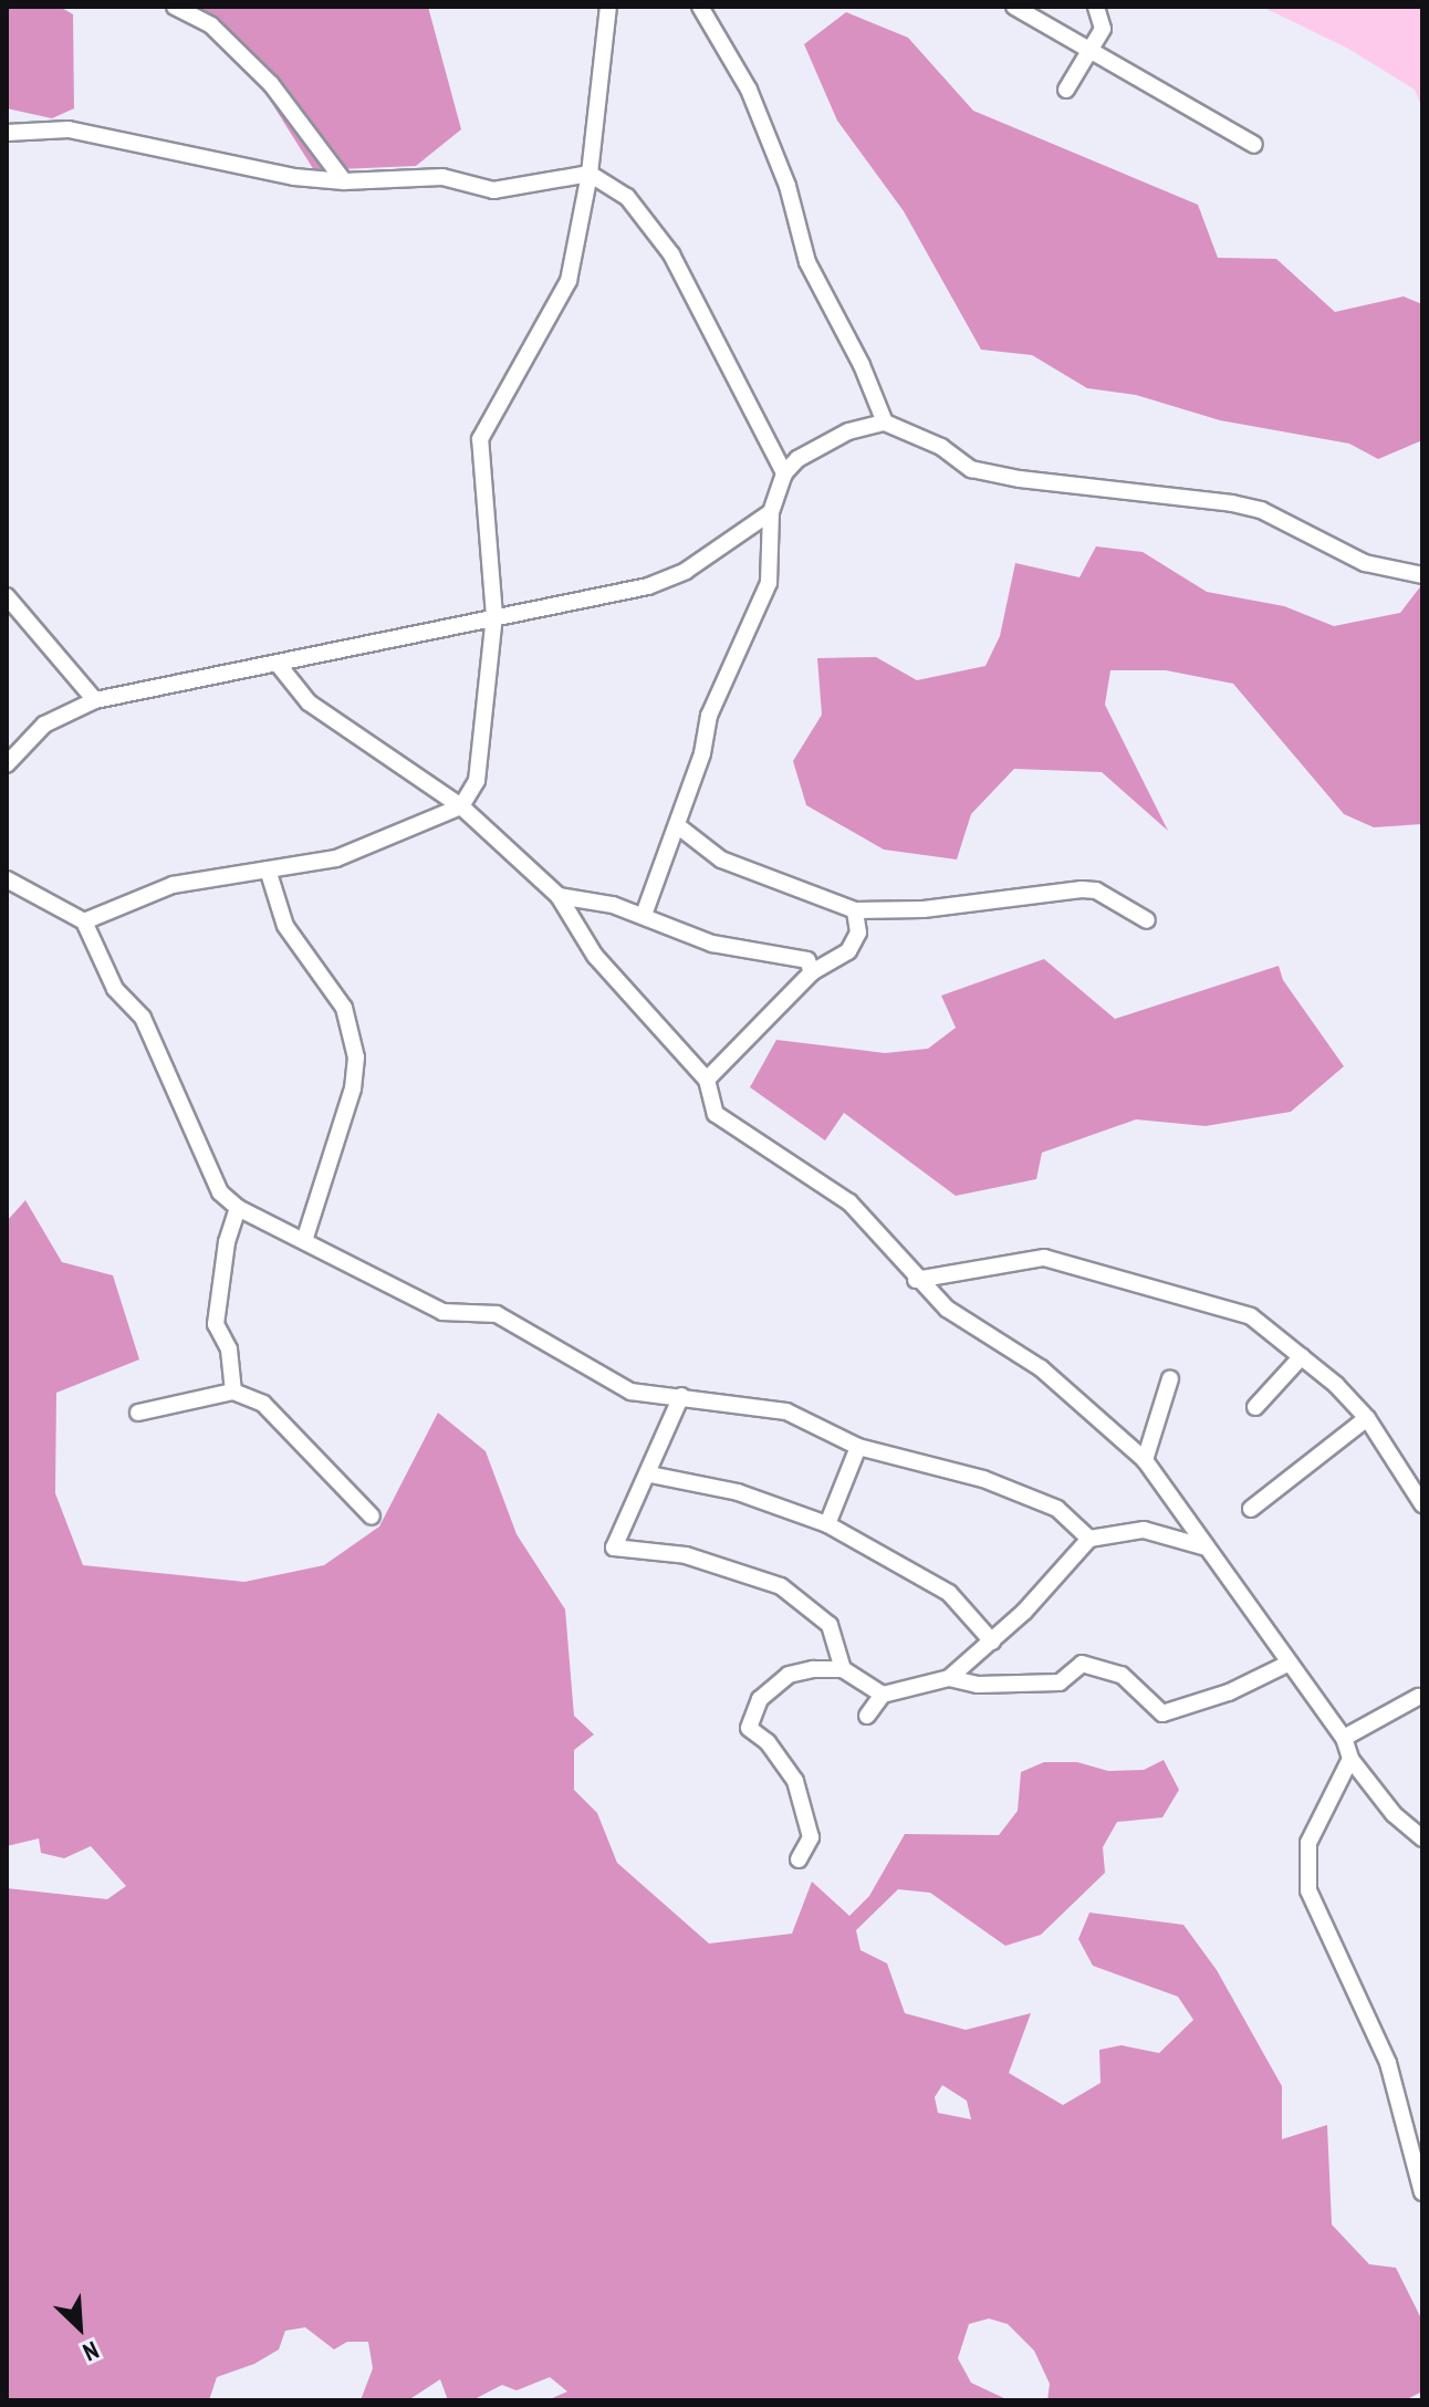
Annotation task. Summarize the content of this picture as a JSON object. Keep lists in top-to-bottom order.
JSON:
{
  "north": "bottom right"
}
